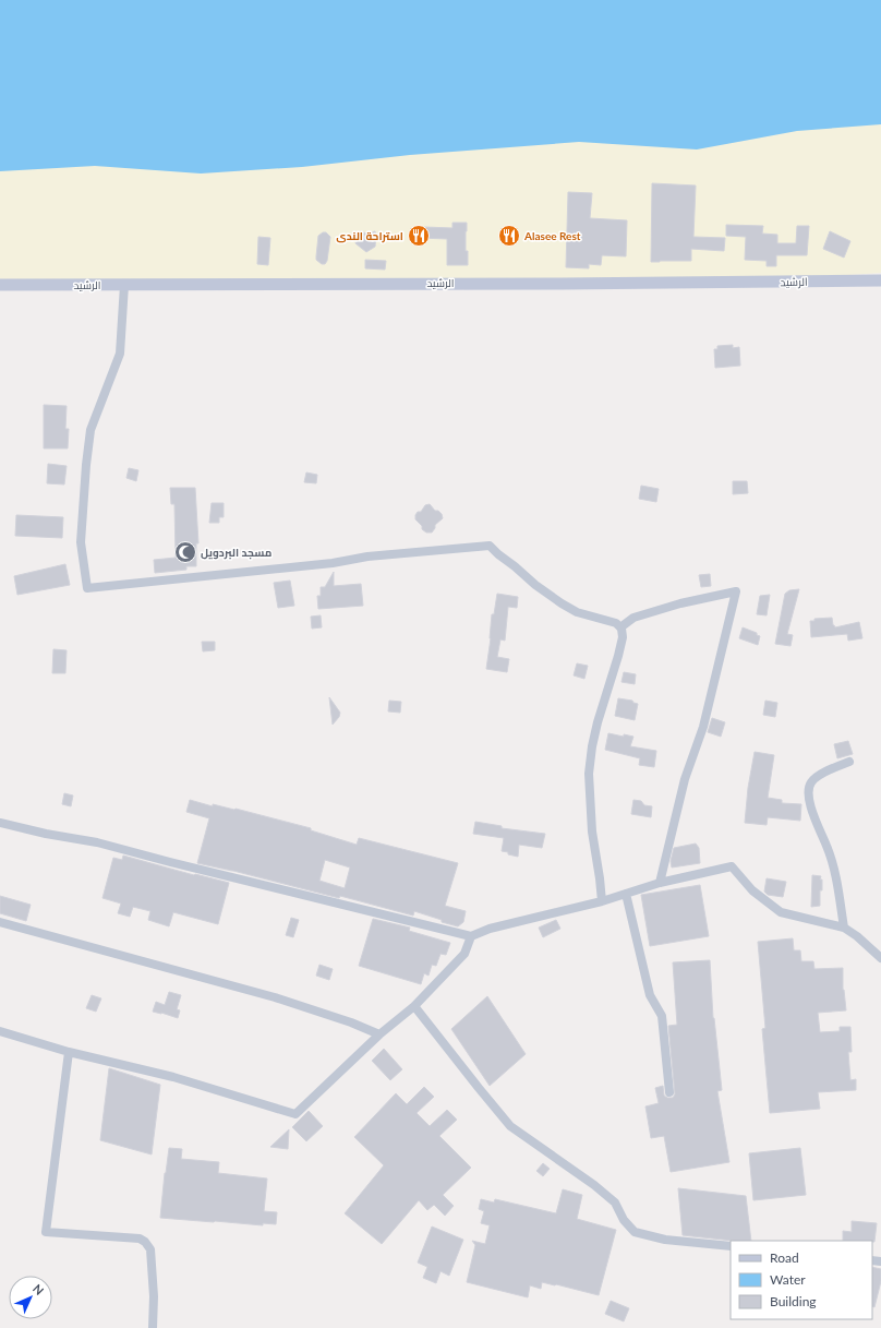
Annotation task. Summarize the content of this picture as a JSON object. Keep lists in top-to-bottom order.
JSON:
{
  "streets": {
    "main road": ["الرشيد"]
  },
  "places": {
    "restaurant": ["استراحة الندى", "Alasee Rest"],
    "mosque": ["مسجد البردويل"]
  },
  "legend": ["Road", "Water", "Building"],
  "north": "top right"
}
